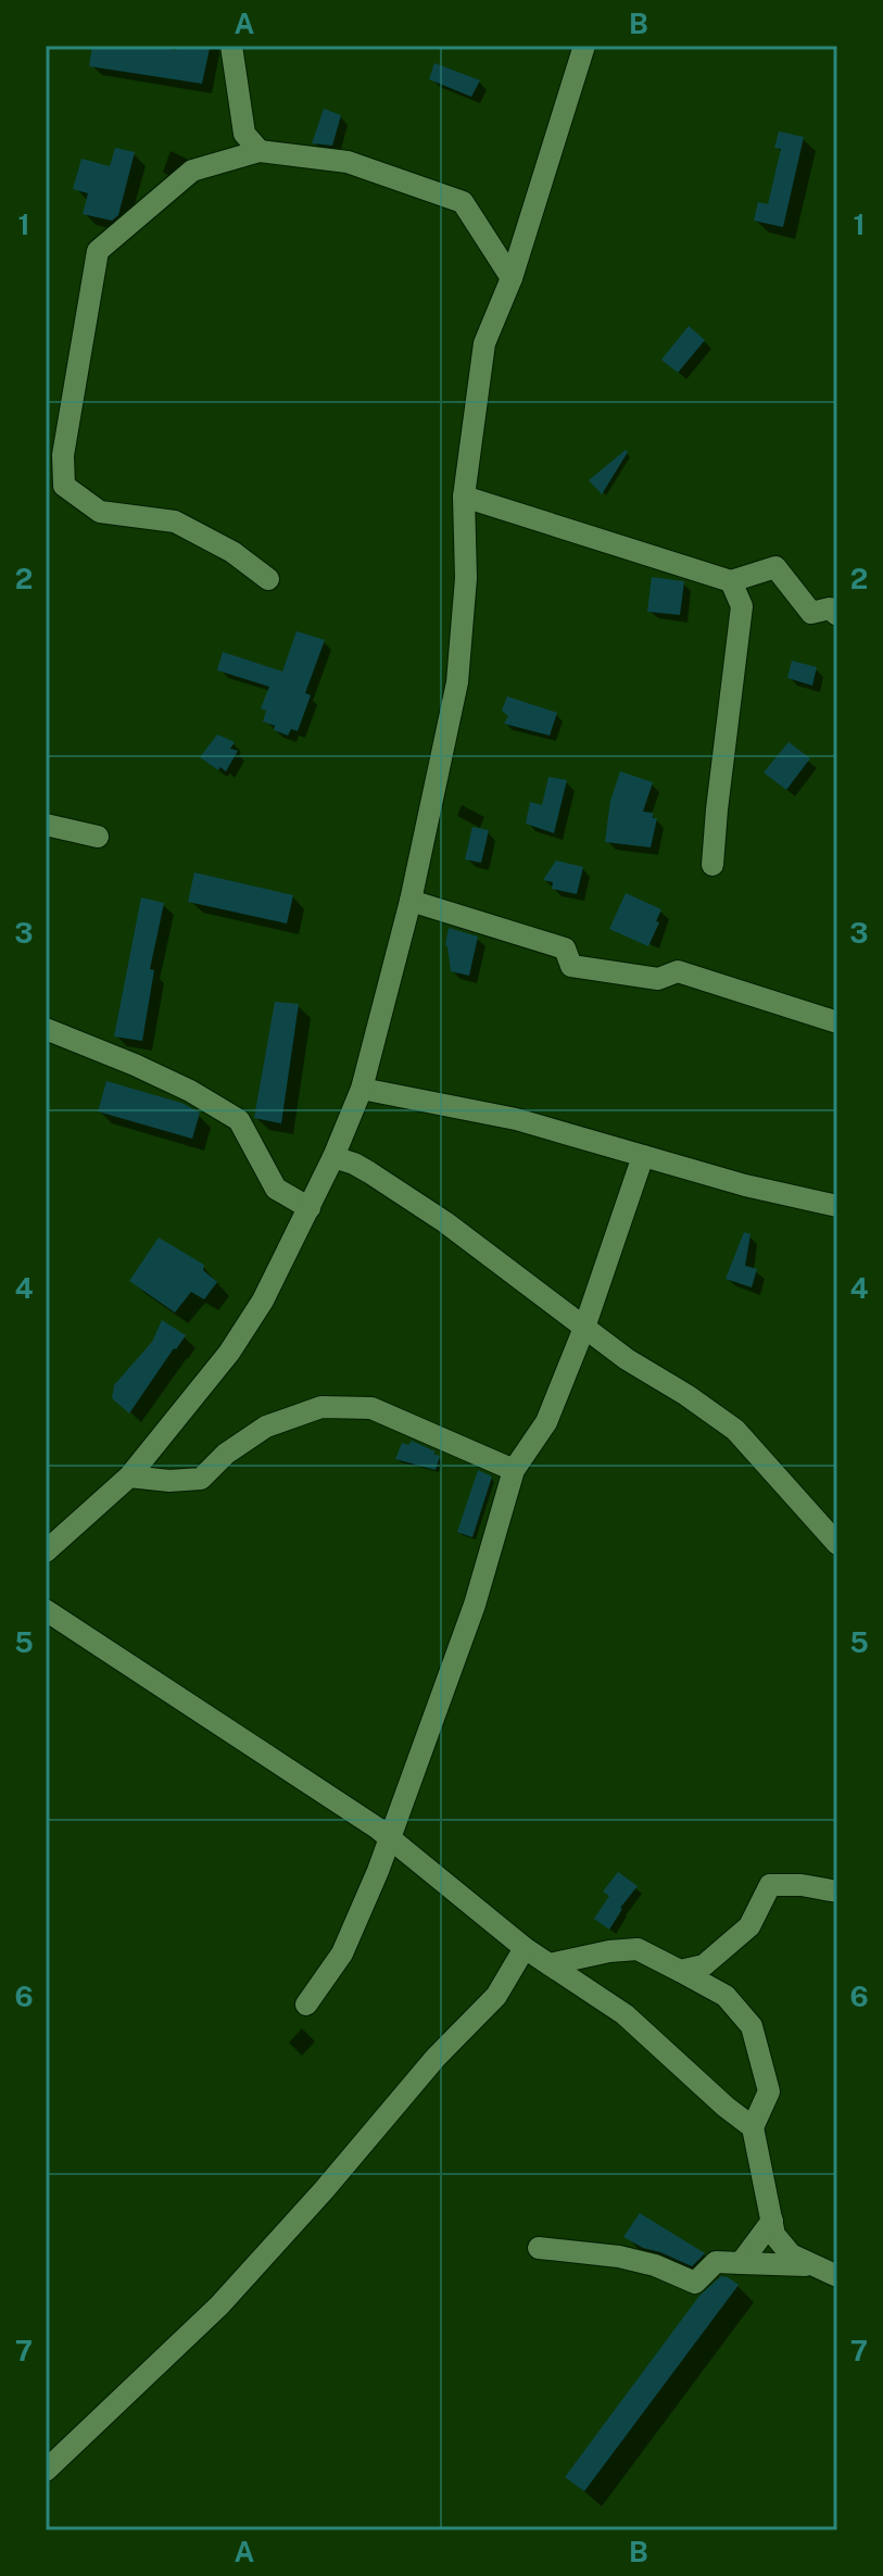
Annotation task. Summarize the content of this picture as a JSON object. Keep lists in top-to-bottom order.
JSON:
{
  "grid": {
    "columns": ["A", "B"],
    "rows": [
      "1",
      "2",
      "3",
      "4",
      "5",
      "6",
      "7"
    ]
  }
}
